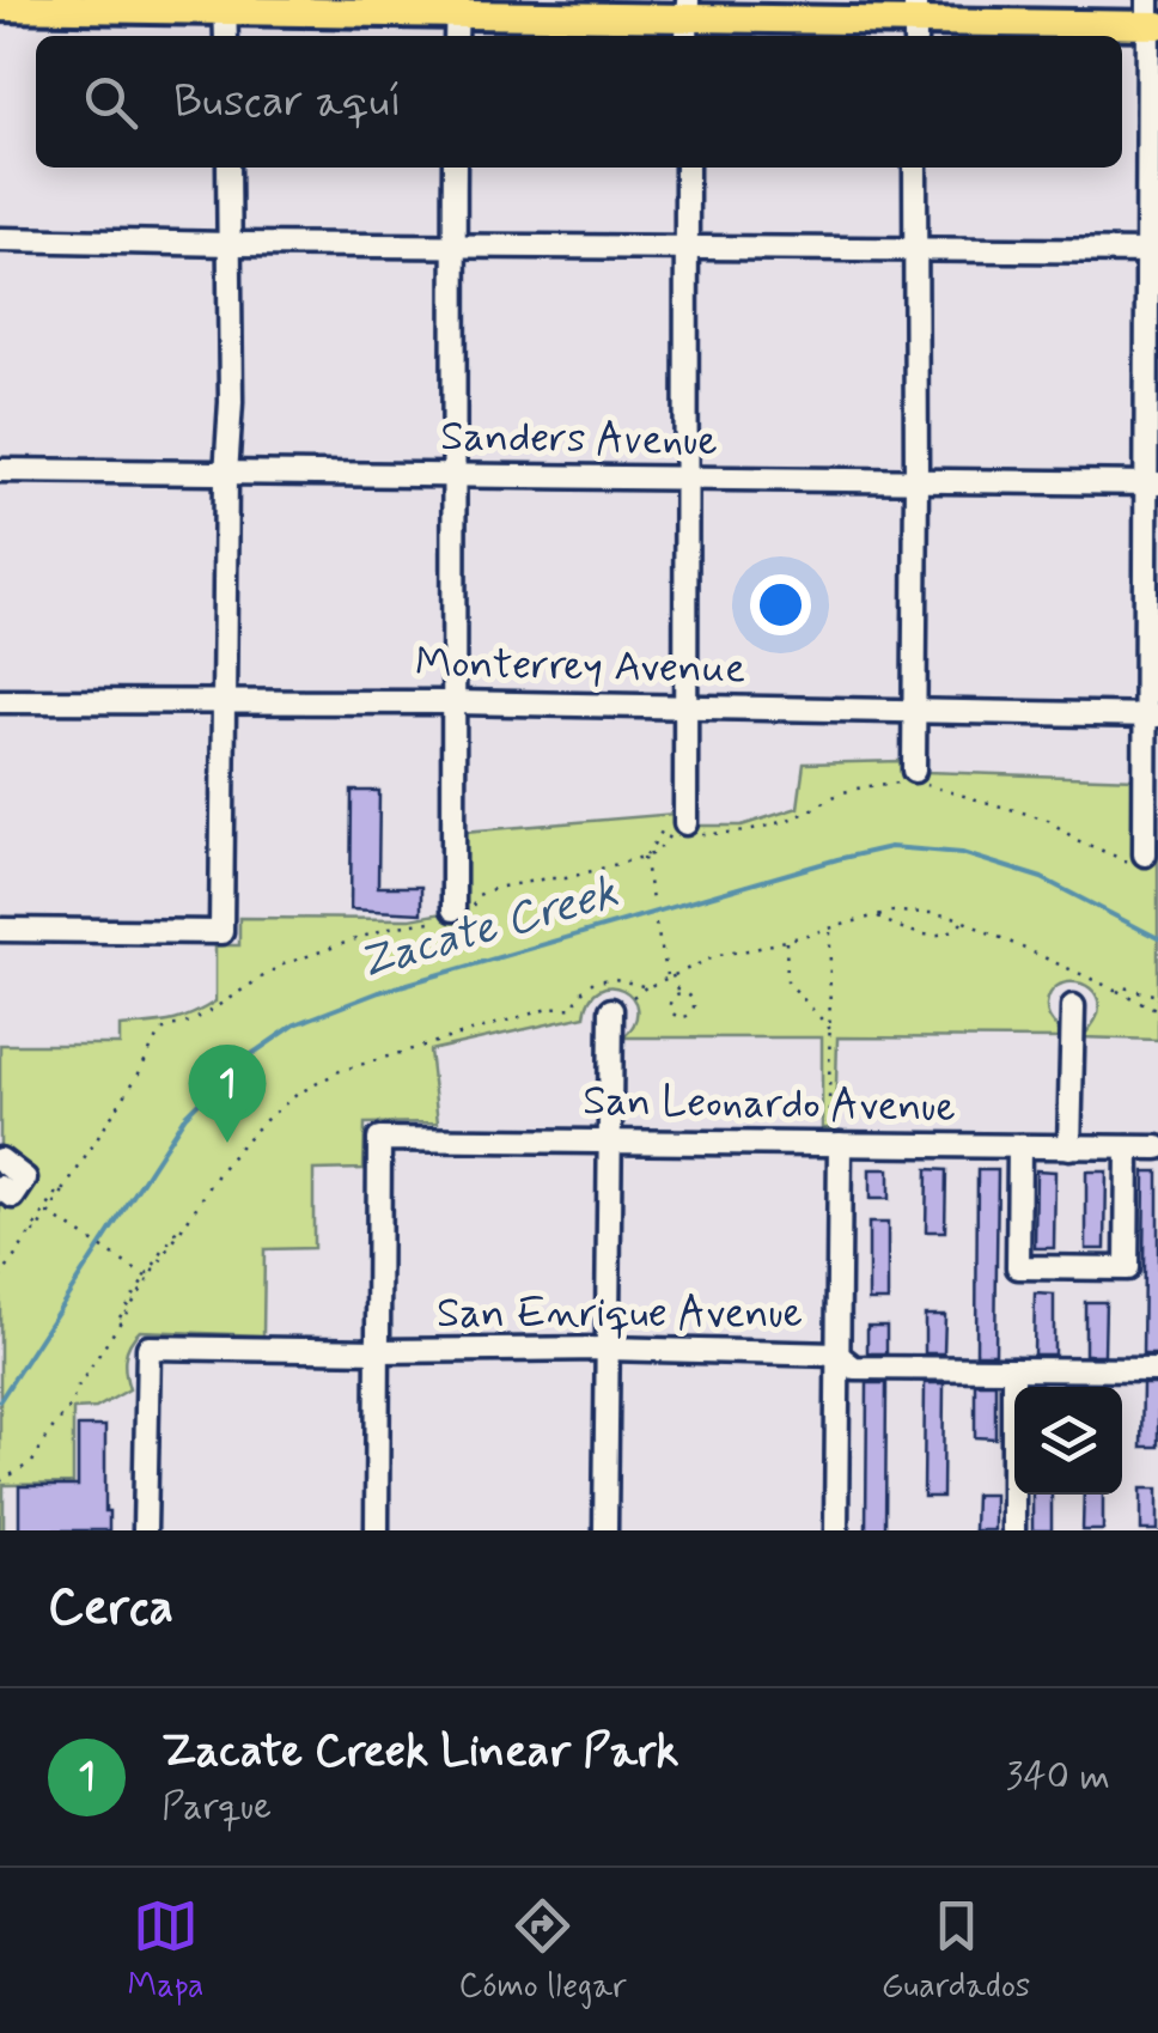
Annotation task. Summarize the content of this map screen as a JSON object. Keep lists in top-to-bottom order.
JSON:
{
  "streets": {
    "street": [
      "Sanders Avenue",
      "Monterrey Avenue",
      "San Leonardo Avenue",
      "San Enrique Avenue"
    ]
  },
  "crossings": [
    ["San Leonardo Avenue", "San Enrique Avenue"]
  ],
  "water": ["Zacate Creek"],
  "page": {
    "search": "Buscar aquí",
    "pins": "1",
    "heading": "Cerca",
    "list": [
      {
        "mark": "1",
        "name": "Zacate Creek Linear Park",
        "note": "Parque",
        "value": "340 m"
      }
    ],
    "nav": ["Mapa", "Cómo llegar", "Guardados"]
  }
}
